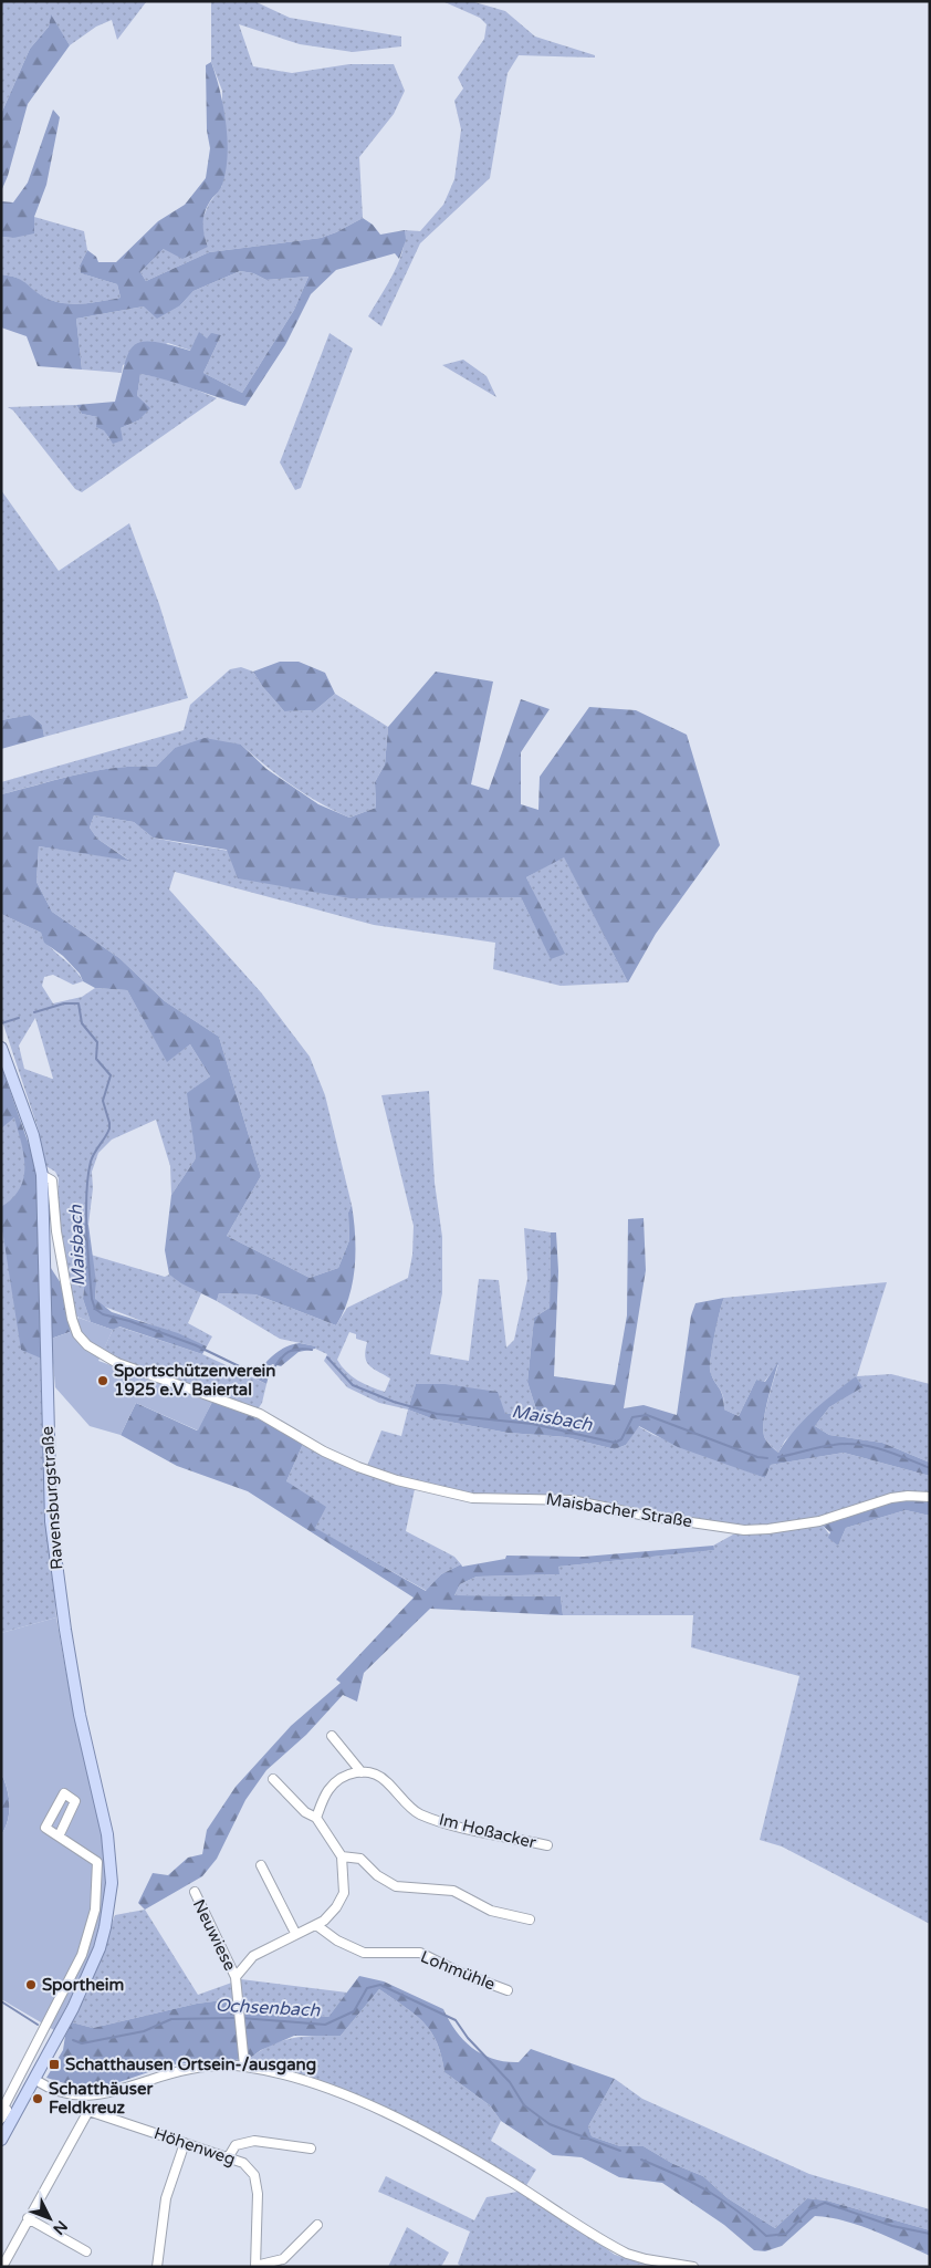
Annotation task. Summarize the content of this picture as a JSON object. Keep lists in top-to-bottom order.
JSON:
{
  "streets": {
    "main road": ["Ravensburgstraße"],
    "street": [
      "Maisbacher Straße",
      "Im Hoßacker",
      "Neuwiese",
      "Lohmühle",
      "Höhenweg"
    ]
  },
  "crossings": [
    ["Ravensburgstraße", "Maisbacher Straße"]
  ],
  "water": ["Maisbach", "Ochsenbach"],
  "places": {
    "other": ["Sportschützenverein 1925 e.V. Baiertal", "Sportheim", "Schatthäuser Feldkreuz"],
    "transit": ["Schatthausen Ortsein-/ausgang"]
  },
  "north": "bottom right"
}
